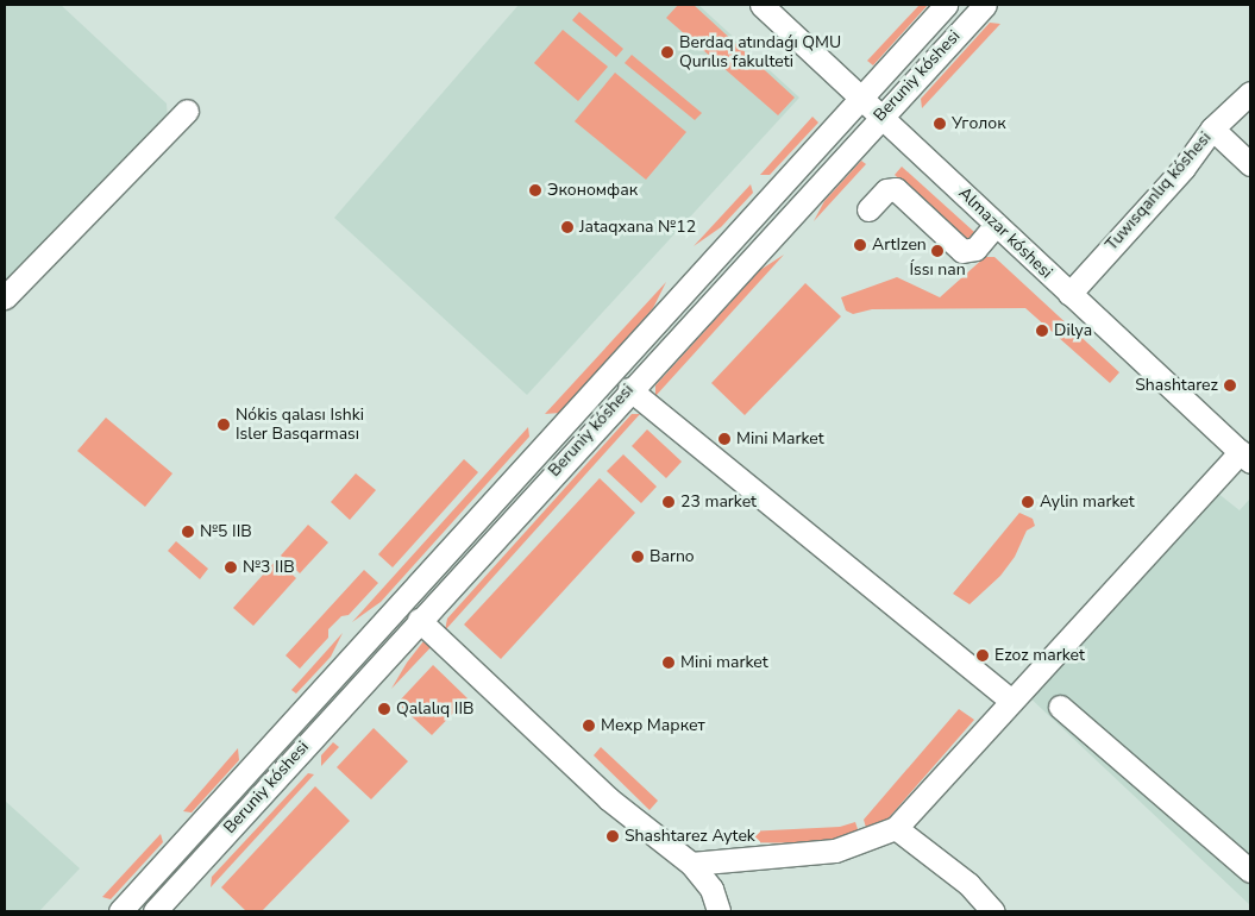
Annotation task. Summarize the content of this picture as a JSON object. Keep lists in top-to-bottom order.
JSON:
{
  "streets": {
    "street": ["Beruniy kóshesi", "Tuwısqanlıq kóshesi", "Almazar kóshesi"]
  },
  "crossings": [
    ["Beruniy kóshesi", "Almazar kóshesi"],
    ["Tuwısqanlıq kóshesi", "Almazar kóshesi"]
  ],
  "places": [
    "Berdaq atındaǵı QMU Qurılıs fakulteti",
    "Уголок",
    "Экономфак",
    "Jataqxana №12",
    "ArtIzen",
    "Íssı nan",
    "Dilya",
    "Shashtarez",
    "Nókis qalası Ishki Isler Basqarması",
    "Mini Market",
    "23 market",
    "Aylin market",
    "№5 IIB",
    "Barno",
    "№3 IIB",
    "Ezoz market",
    "Mini market",
    "Qalalıq IIB",
    "Мехр Маркет",
    "Shashtarez Aytek"
  ]
}
